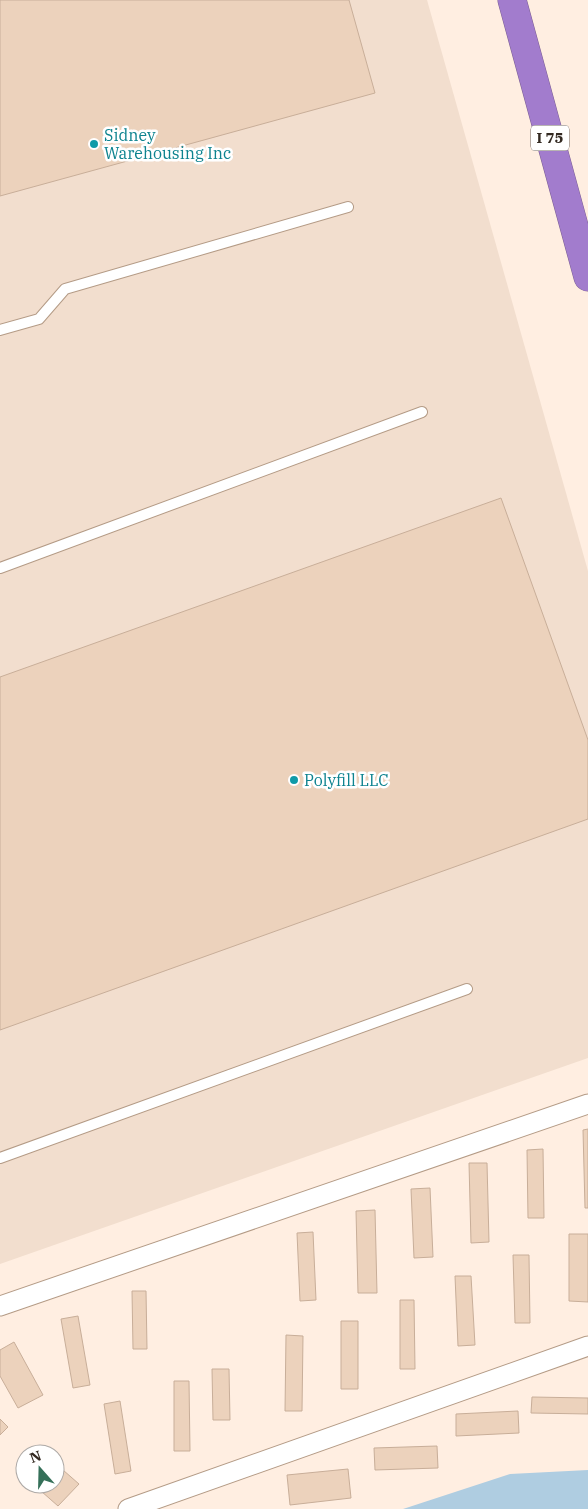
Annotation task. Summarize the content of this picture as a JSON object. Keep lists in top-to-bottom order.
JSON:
{
  "streets": {
    "highway": ["I 75"]
  },
  "places": ["Sidney Warehousing Inc", "Polyfill LLC"],
  "north": "top"
}
